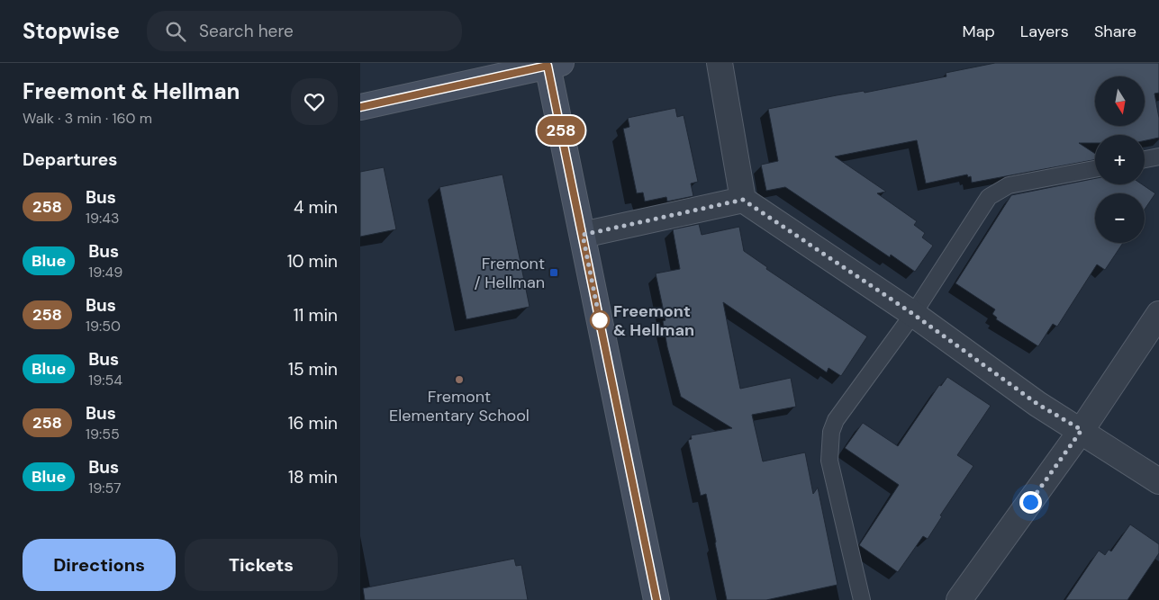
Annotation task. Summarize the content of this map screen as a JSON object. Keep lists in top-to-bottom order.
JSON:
{
  "places": {
    "transit": ["Fremont / Hellman"],
    "other": ["Freemont & Hellman", "Fremont Elementary School"]
  },
  "lines": ["bus line 258"],
  "north": "bottom",
  "page": {
    "header": "Stopwise",
    "search": "Search here",
    "nav": ["Map", "Layers", "Share"],
    "heading": [
      ["Freemont & Hellman", "Walk · 3 min · 160 m"],
      "Departures"
    ],
    "on_map": "258",
    "map_buttons": ["+", "−"],
    "list": [
      {
        "mark": "258",
        "name": "Bus",
        "note": "19:43",
        "value": "4 min"
      },
      {
        "mark": "Blue",
        "name": "Bus",
        "note": "19:49",
        "value": "10 min"
      },
      {
        "mark": "258",
        "name": "Bus",
        "note": "19:50",
        "value": "11 min"
      },
      {
        "mark": "Blue",
        "name": "Bus",
        "note": "19:54",
        "value": "15 min"
      },
      {
        "mark": "258",
        "name": "Bus",
        "note": "19:55",
        "value": "16 min"
      },
      {
        "mark": "Blue",
        "name": "Bus",
        "note": "19:57",
        "value": "18 min"
      }
    ],
    "buttons": ["Directions", "Tickets"]
  }
}
